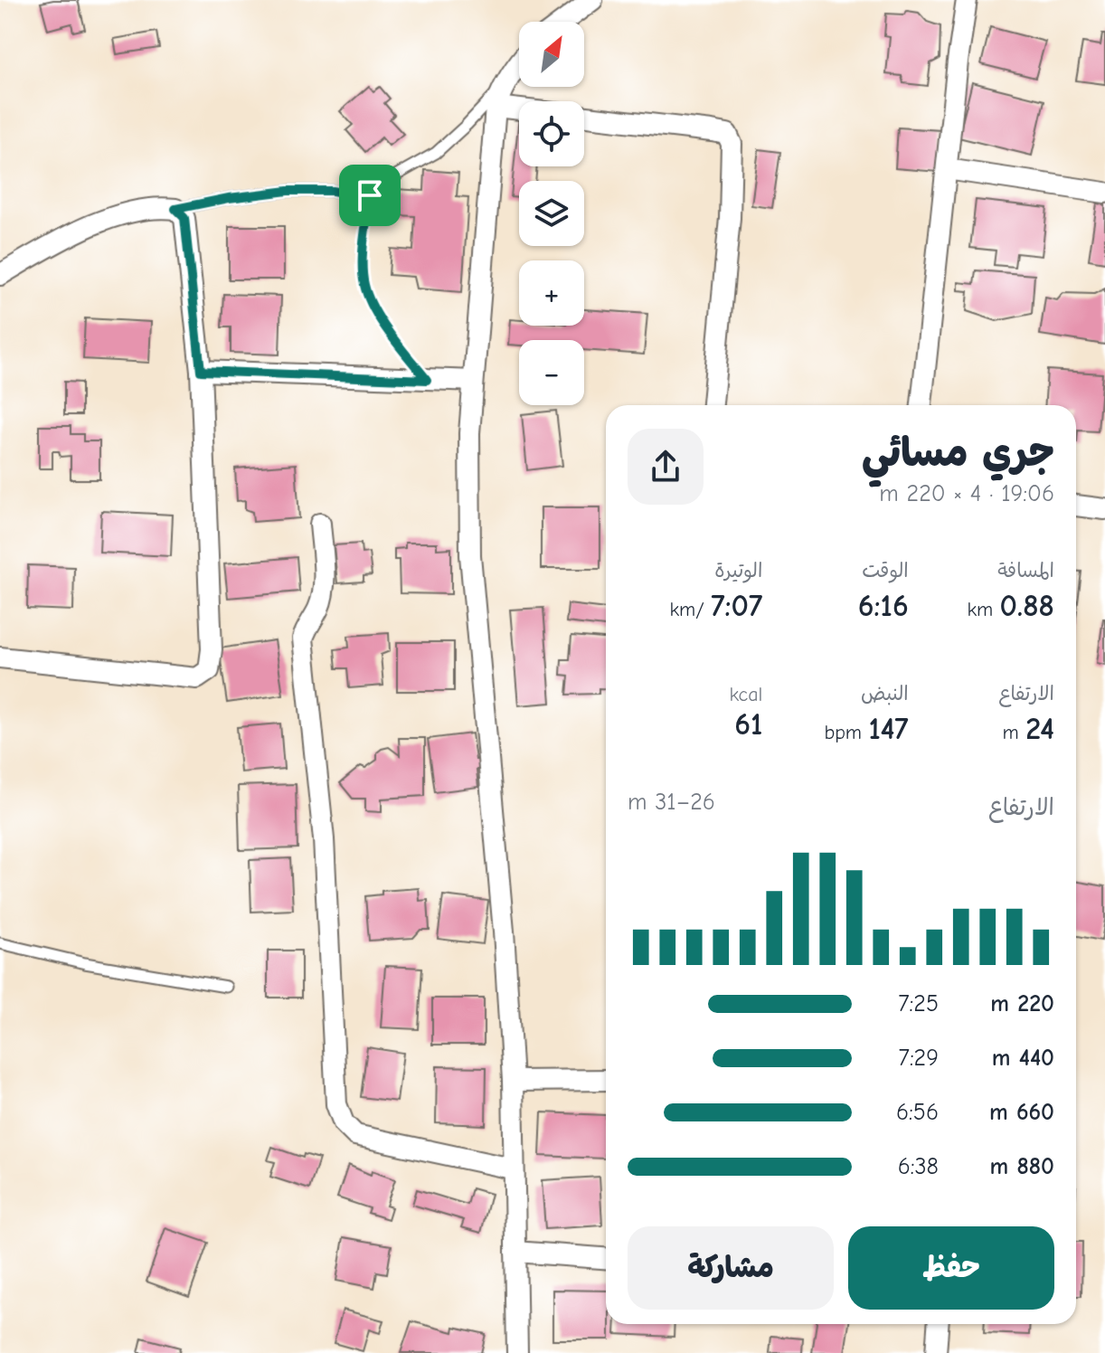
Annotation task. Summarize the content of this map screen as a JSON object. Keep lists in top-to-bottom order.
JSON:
{
  "north": "top right",
  "page": {
    "map_buttons": ["+", "−"],
    "heading": ["جري مسائي", "19:06 · 4 × 220 m"],
    "stats": [
      ["المسافة", "0.88 km"],
      ["الوقت", "6:16"],
      ["الوتيرة", "7:07 /km"],
      ["الارتفاع", "24 m"],
      ["النبض", "147 bpm"],
      ["kcal", "61"]
    ],
    "chart": ["الارتفاع", "26–31 m"],
    "list": [
      {
        "name": "220 m",
        "note": "7:25"
      },
      {
        "name": "440 m",
        "note": "7:29"
      },
      {
        "name": "660 m",
        "note": "6:56"
      },
      {
        "name": "880 m",
        "note": "6:38"
      }
    ],
    "buttons": ["حفظ", "مشاركة"]
  }
}
